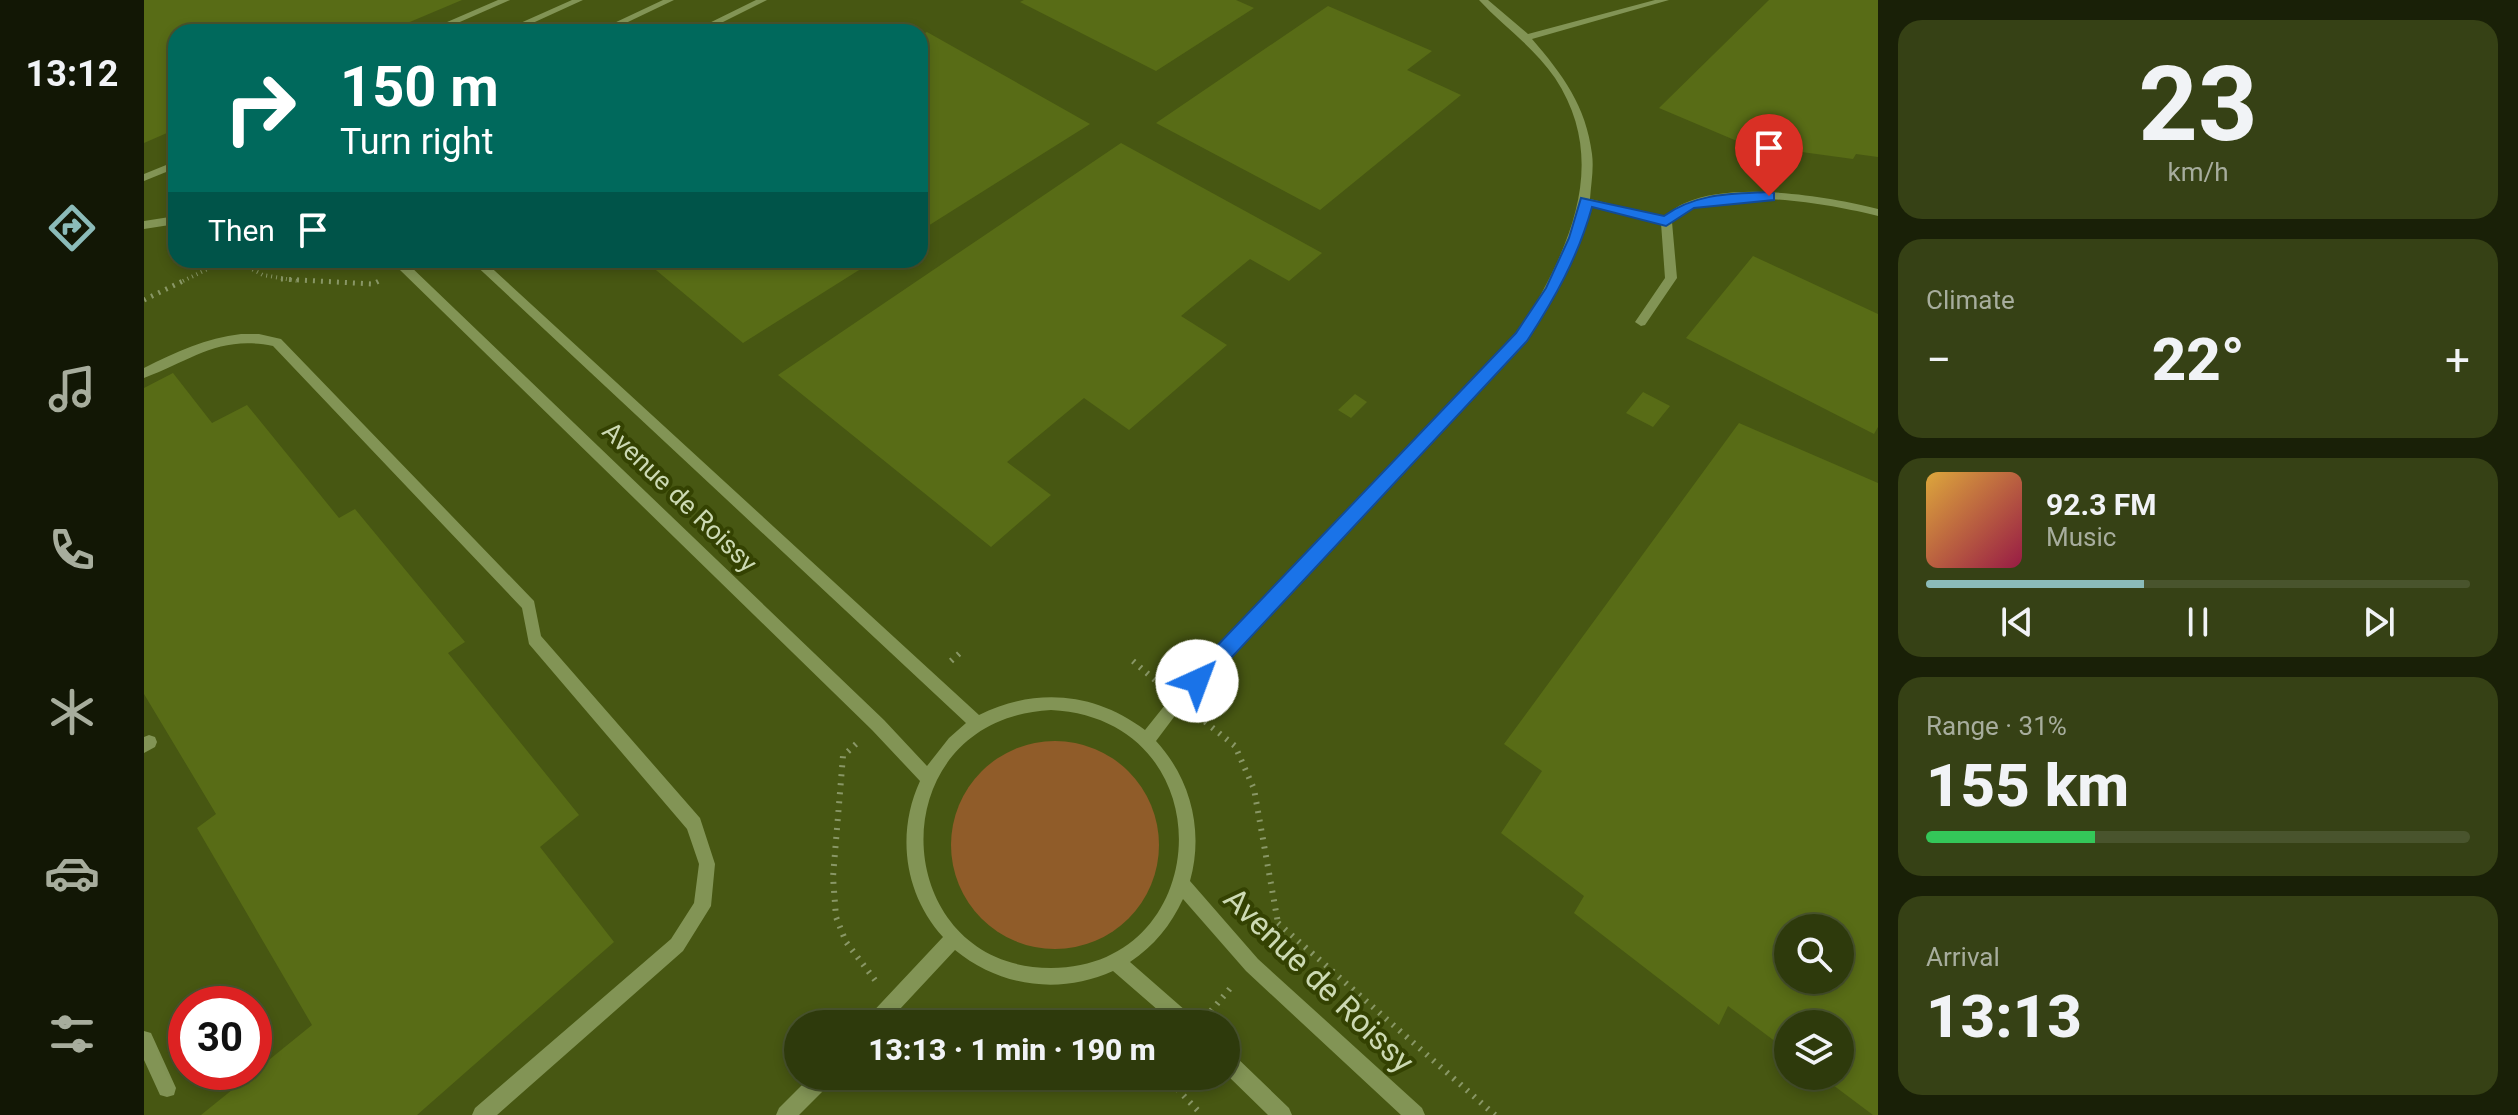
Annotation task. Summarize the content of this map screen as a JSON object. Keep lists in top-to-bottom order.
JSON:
{
  "streets": {
    "street": ["Avenue de Roissy"]
  },
  "page": {
    "tabs": "13:12",
    "tile": [
      ["23", "km/h"],
      "Climate",
      ["Range · 31%", "155 km"],
      ["Arrival", "13:13"]
    ],
    "turn": ["150 m", "Turn right"],
    "then": "Then",
    "heat": ["−", "22°", "+"],
    "song": ["92.3 FM", "Music"],
    "limit": "30",
    "trip": "13:13 · 1 min · 190 m"
  }
}
